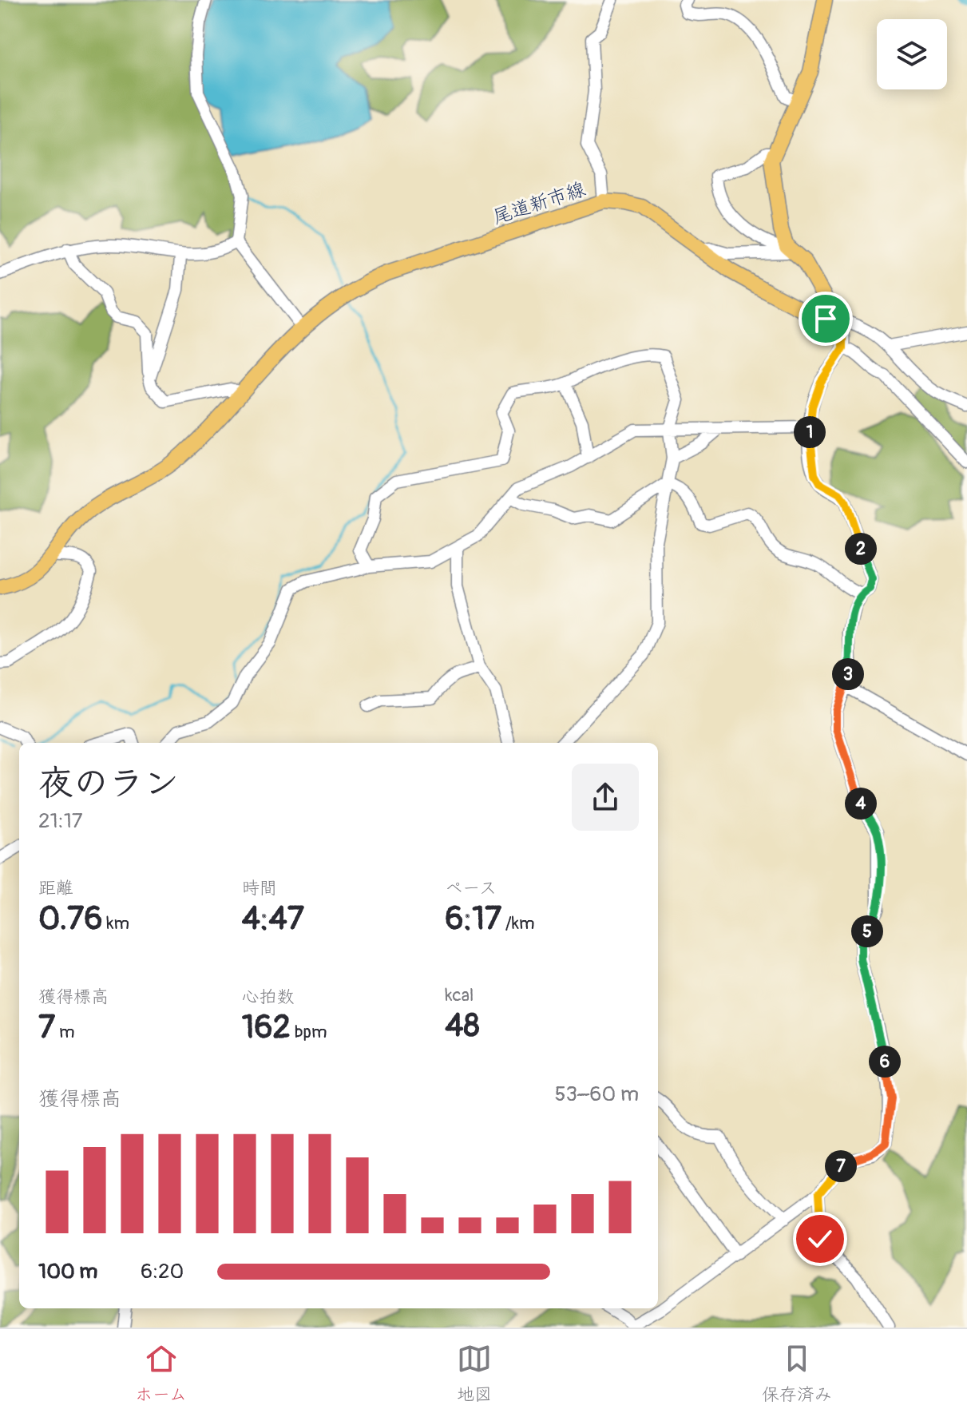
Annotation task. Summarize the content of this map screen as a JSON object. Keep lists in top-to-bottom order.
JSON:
{
  "streets": {
    "main road": ["尾道新市線"]
  },
  "page": {
    "pins": [
      "1",
      "2",
      "3",
      "4",
      "5",
      "6",
      "7"
    ],
    "heading": ["夜のラン", "21:17"],
    "stats": [
      ["距離", "0.76 km"],
      ["時間", "4:47"],
      ["ペース", "6:17 /km"],
      ["獲得標高", "7 m"],
      ["心拍数", "162 bpm"],
      ["kcal", "48"]
    ],
    "chart": ["獲得標高", "53–60 m"],
    "list": [
      {
        "name": "100 m",
        "note": "6:20"
      }
    ],
    "tabs": ["ホーム", "地図", "保存済み"]
  }
}
